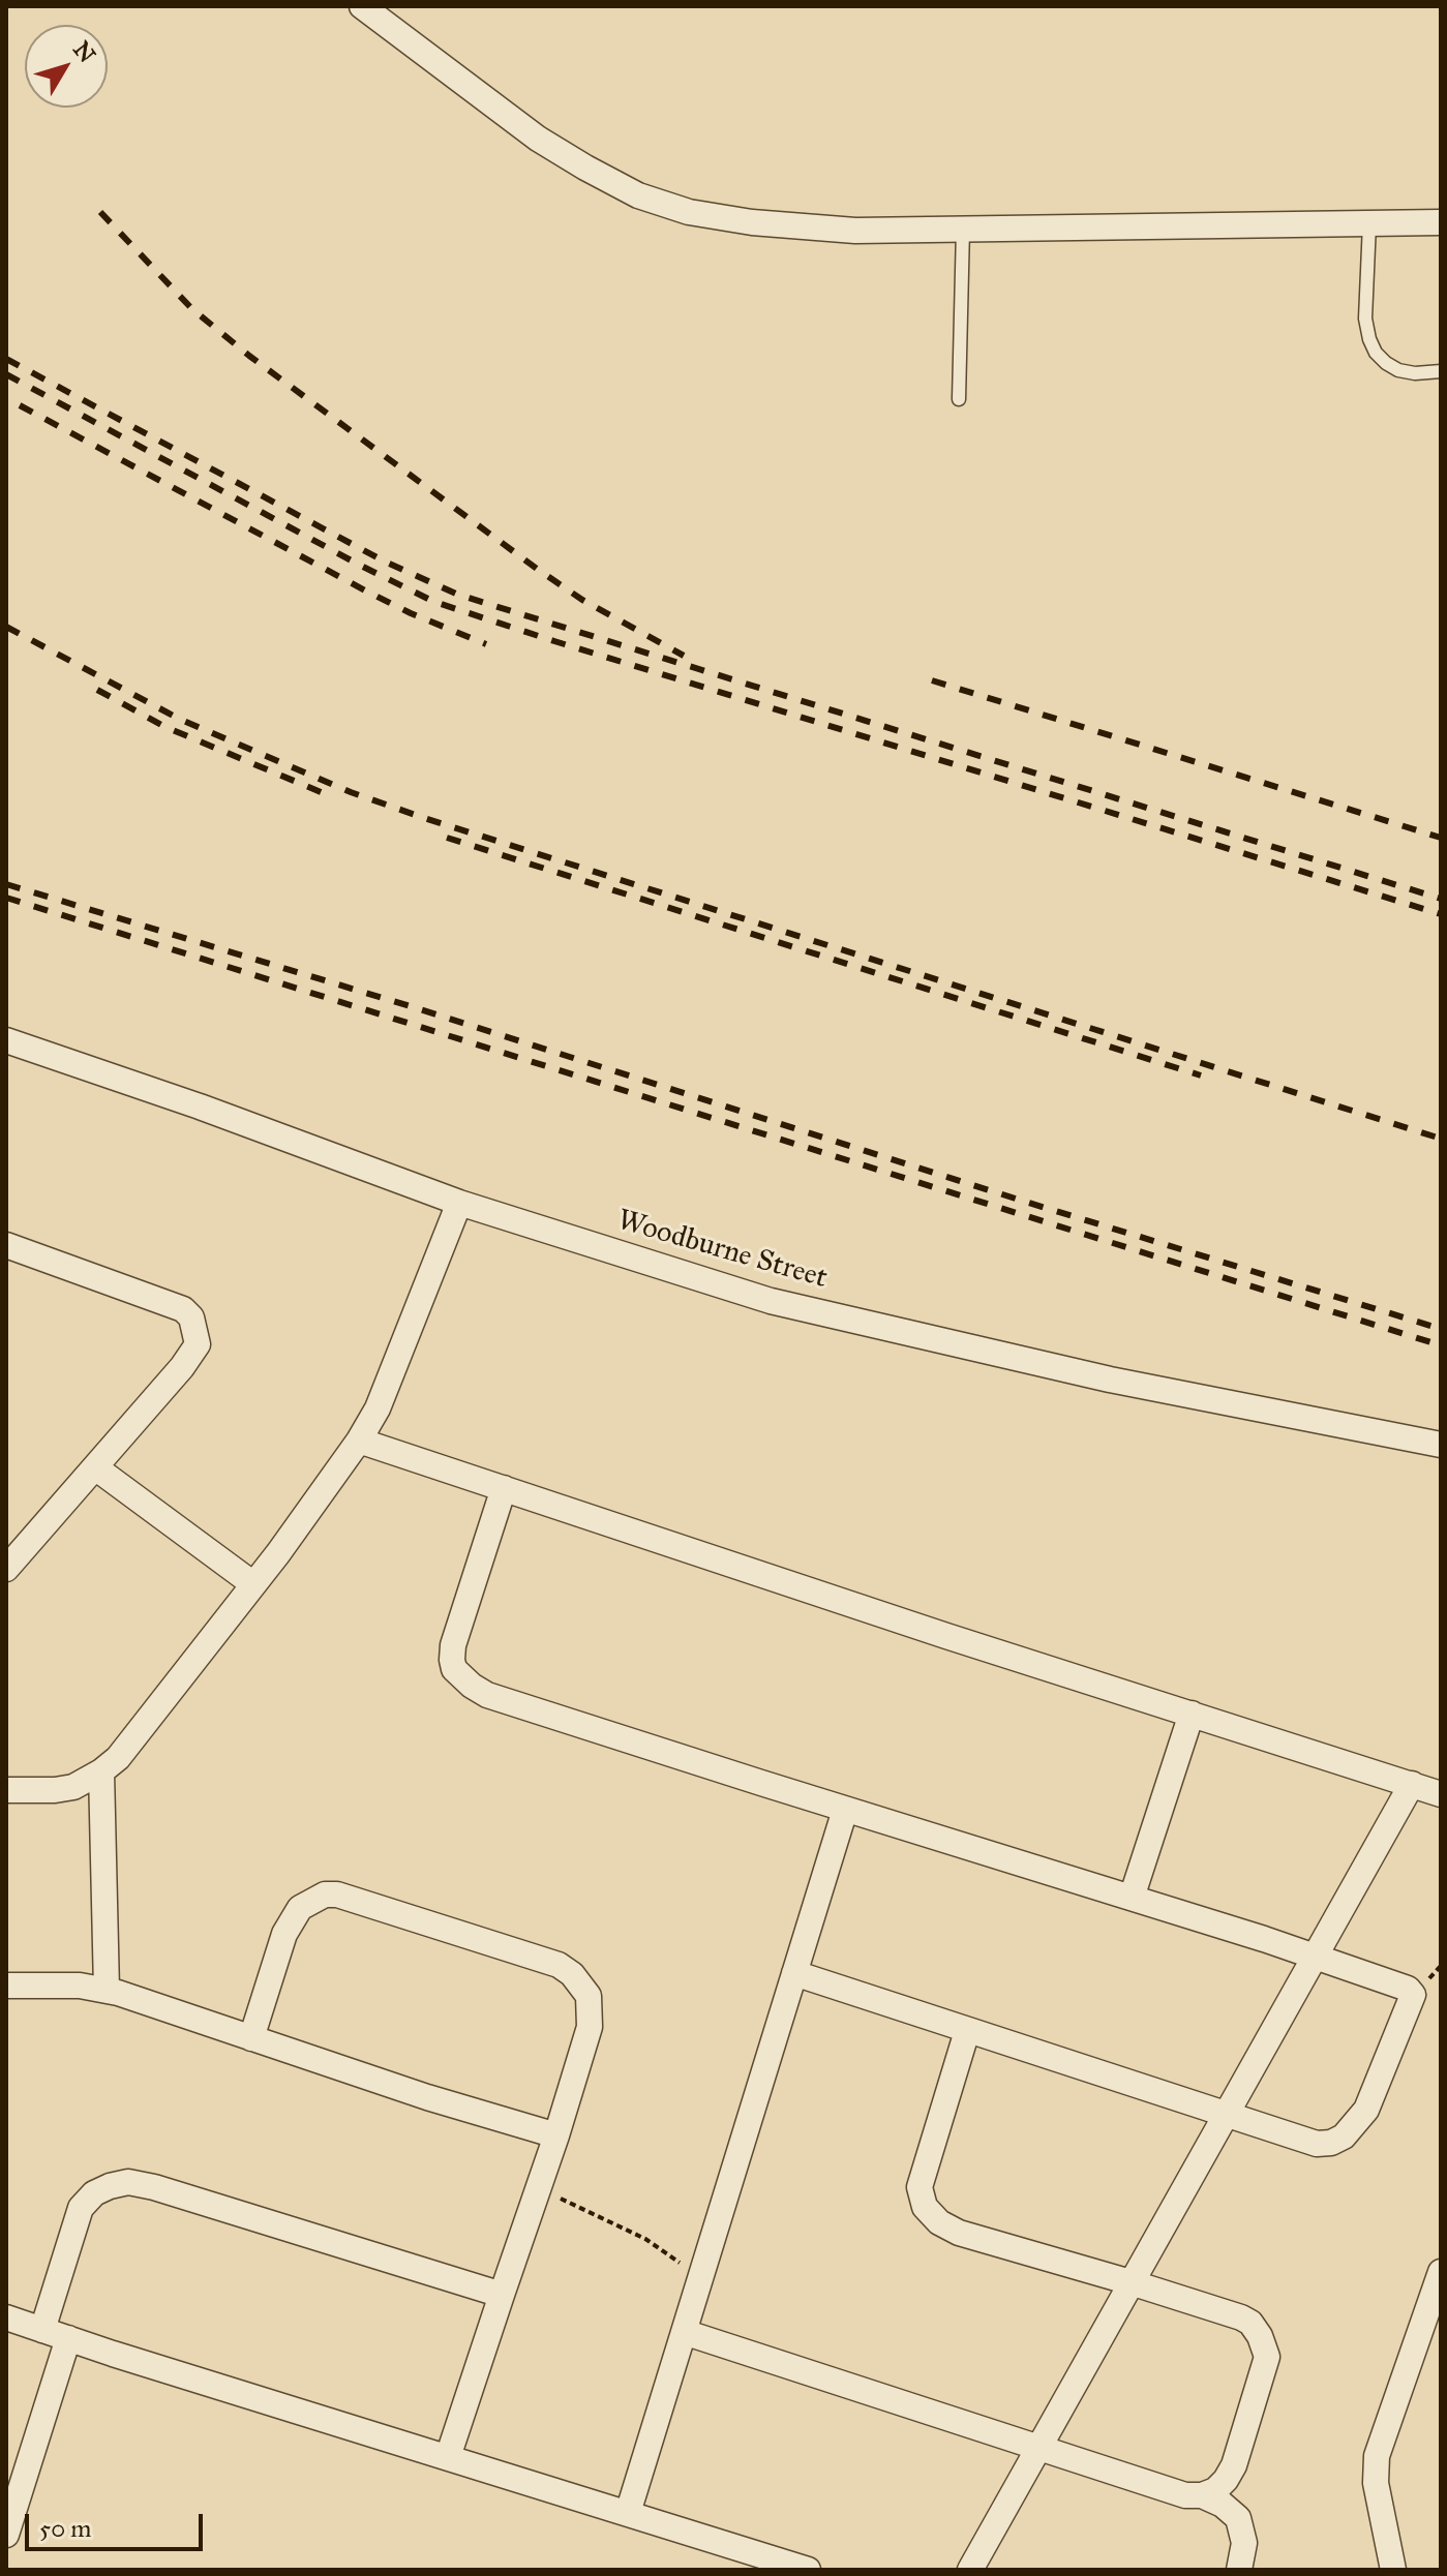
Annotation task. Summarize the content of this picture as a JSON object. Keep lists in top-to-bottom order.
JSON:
{
  "streets": {
    "street": ["Woodburne Street"]
  },
  "scale_bar": "50 m",
  "north": "top right"
}
